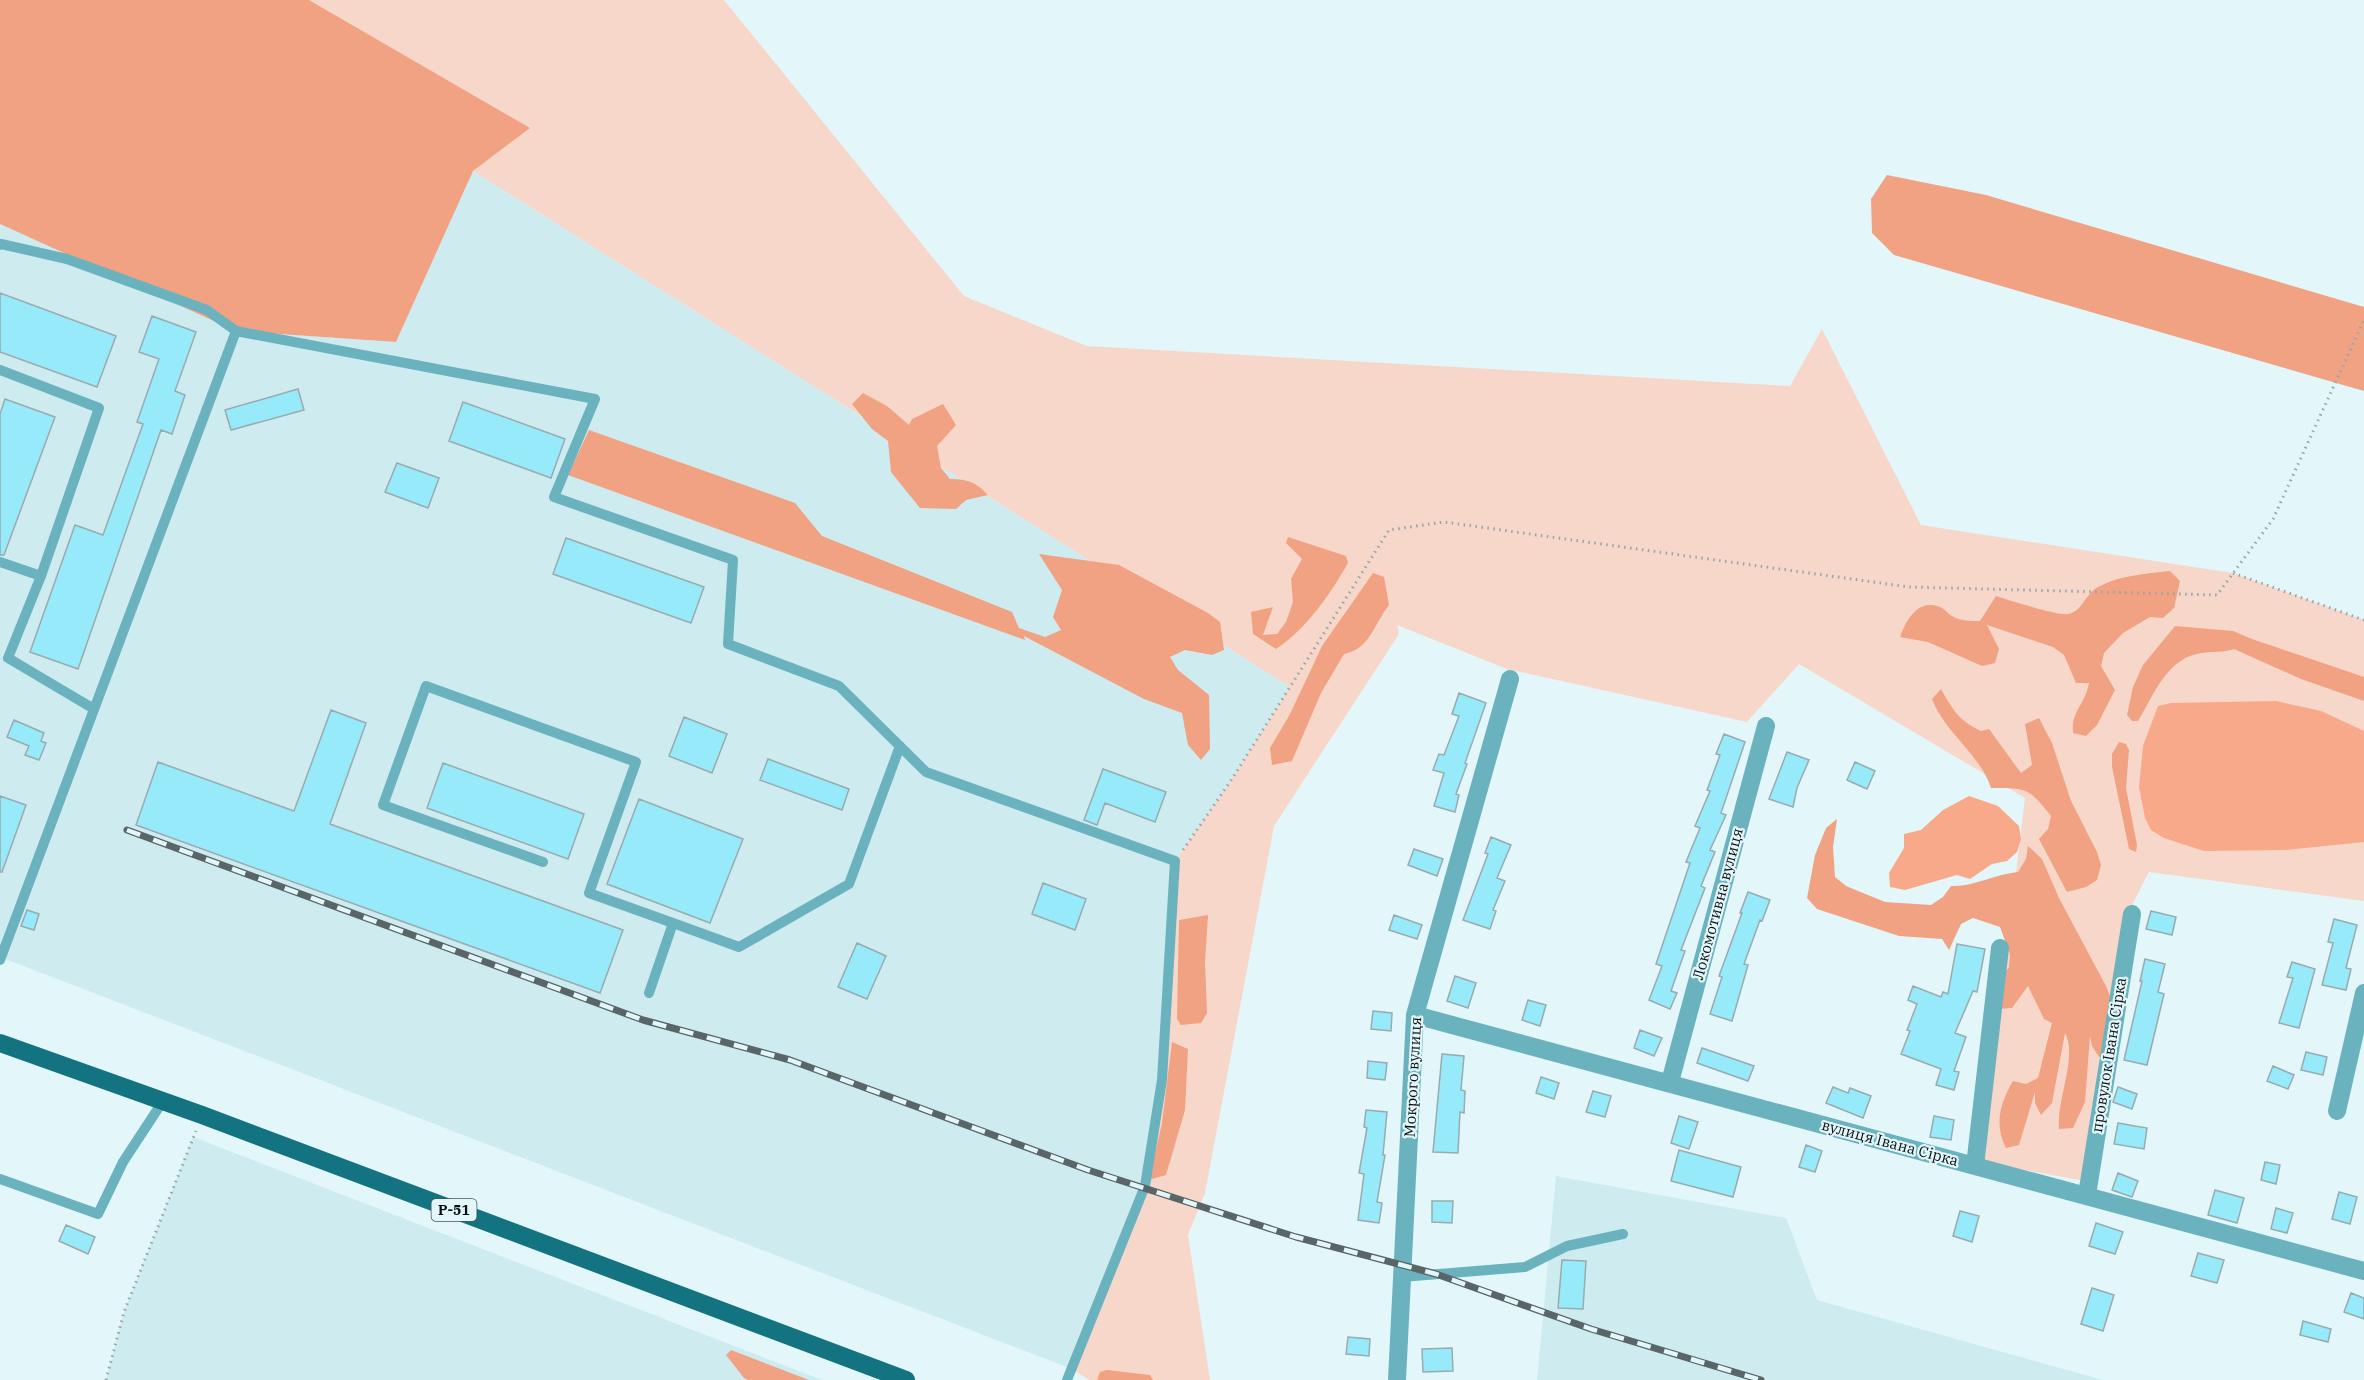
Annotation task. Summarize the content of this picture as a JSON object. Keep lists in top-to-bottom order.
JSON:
{
  "streets": {
    "main road": ["Р-51"],
    "street": [
      "Локомотивна вулиця",
      "провулок Івана Сірка",
      "Мокрого вулиця",
      "вулиця Івана Сірка"
    ]
  },
  "crossings": [
    ["Локомотивна вулиця", "вулиця Івана Сірка"],
    ["провулок Івана Сірка", "вулиця Івана Сірка"],
    ["Мокрого вулиця", "вулиця Івана Сірка"]
  ]
}
